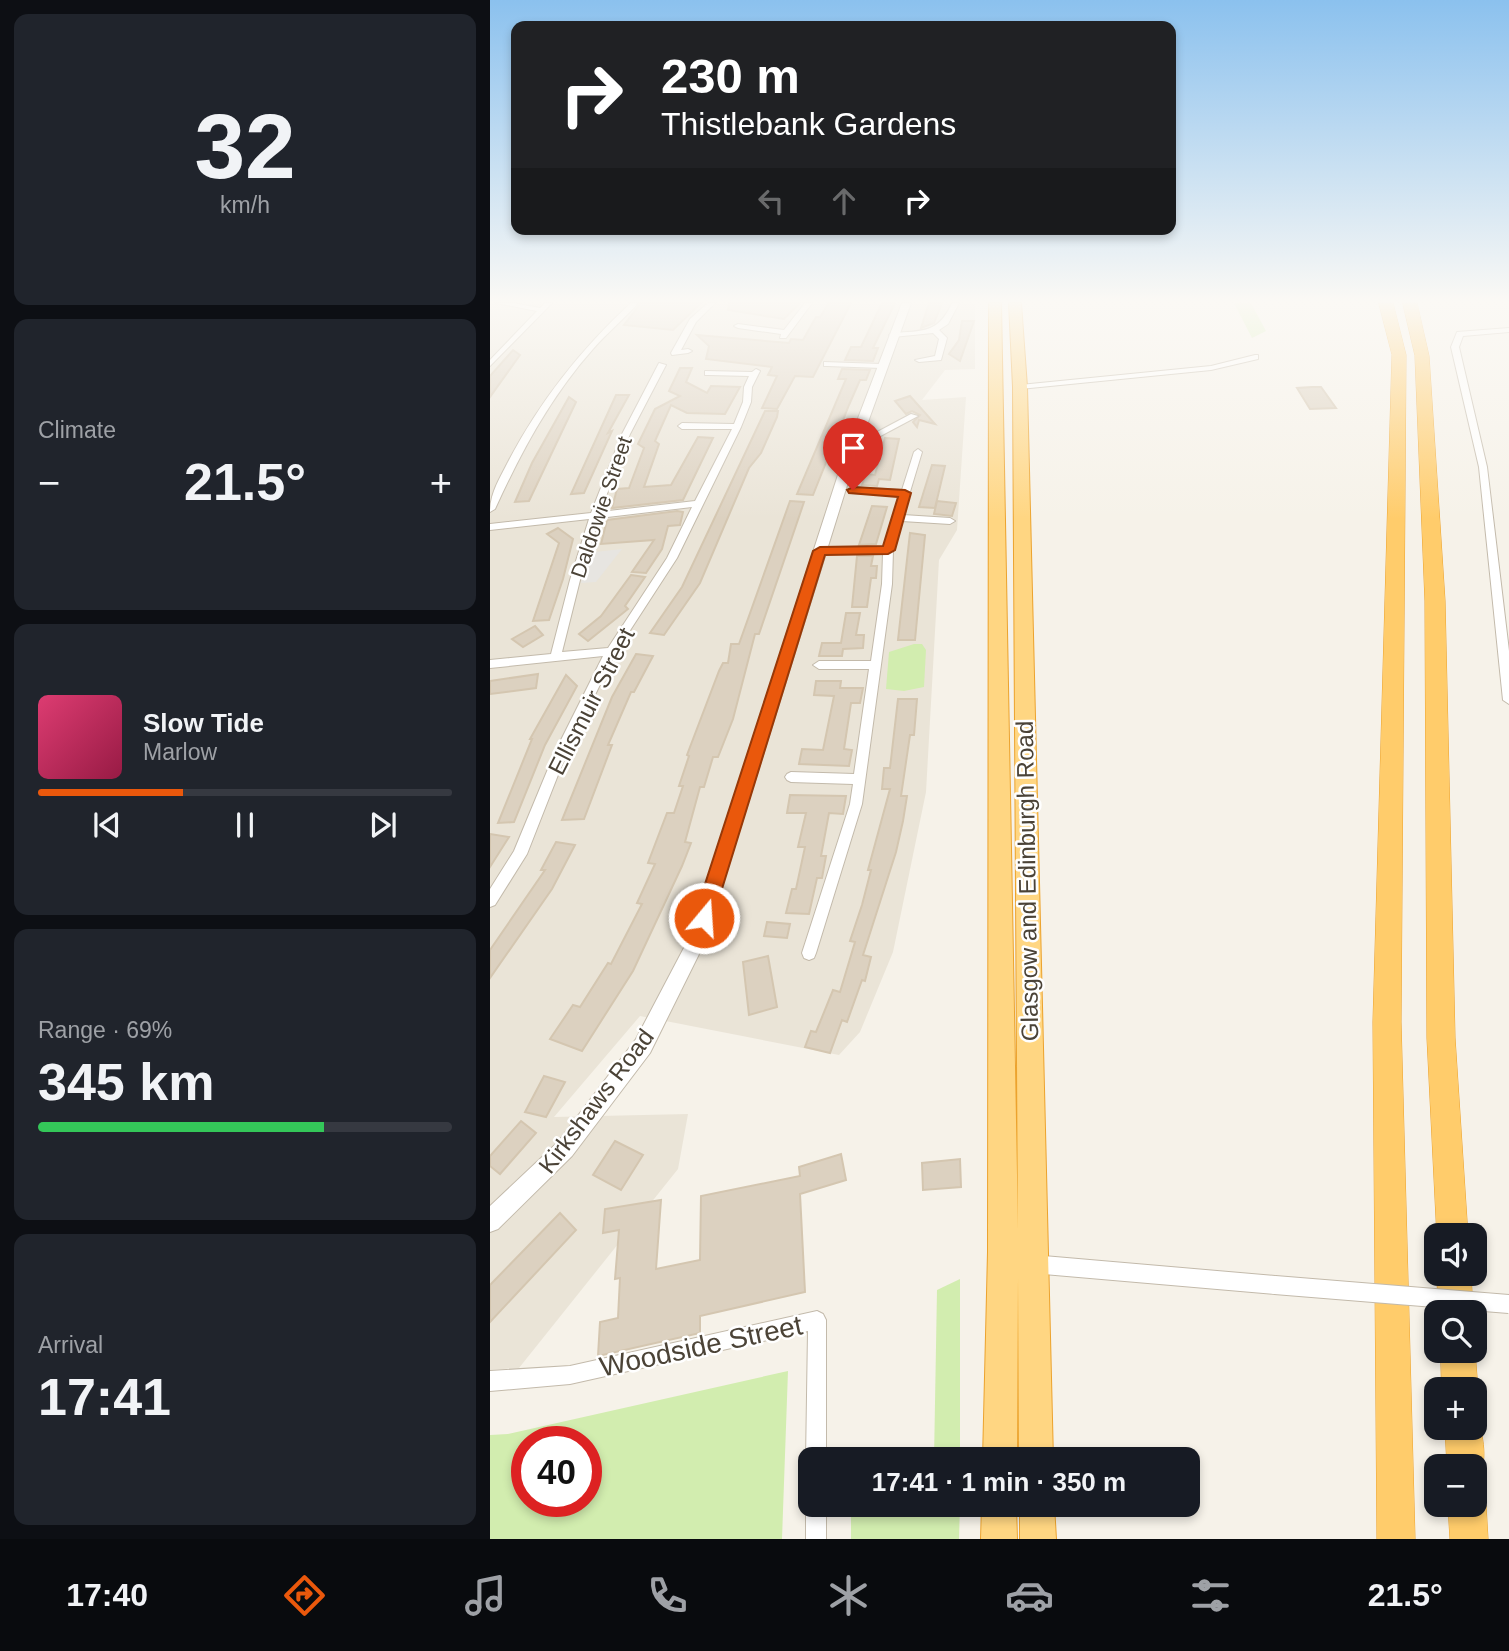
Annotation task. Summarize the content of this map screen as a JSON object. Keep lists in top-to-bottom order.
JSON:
{
  "streets": {
    "highway": ["Glasgow and Edinburgh Road"],
    "street": [
      "Daldowie Street",
      "Ellismuir Street",
      "Kirkshaws Road",
      "Woodside Street"
    ]
  },
  "page": {
    "tile": [
      ["32", "km/h"],
      "Climate",
      ["Range · 69%", "345 km"],
      ["Arrival", "17:41"]
    ],
    "turn": ["230 m", "Thistlebank Gardens"],
    "heat": ["−", "21.5°", "+"],
    "song": ["Slow Tide", "Marlow"],
    "map_buttons": ["+", "−"],
    "limit": "40",
    "trip": "17:41 · 1 min · 350 m",
    "tabs": ["17:40", "21.5°"]
  }
}
